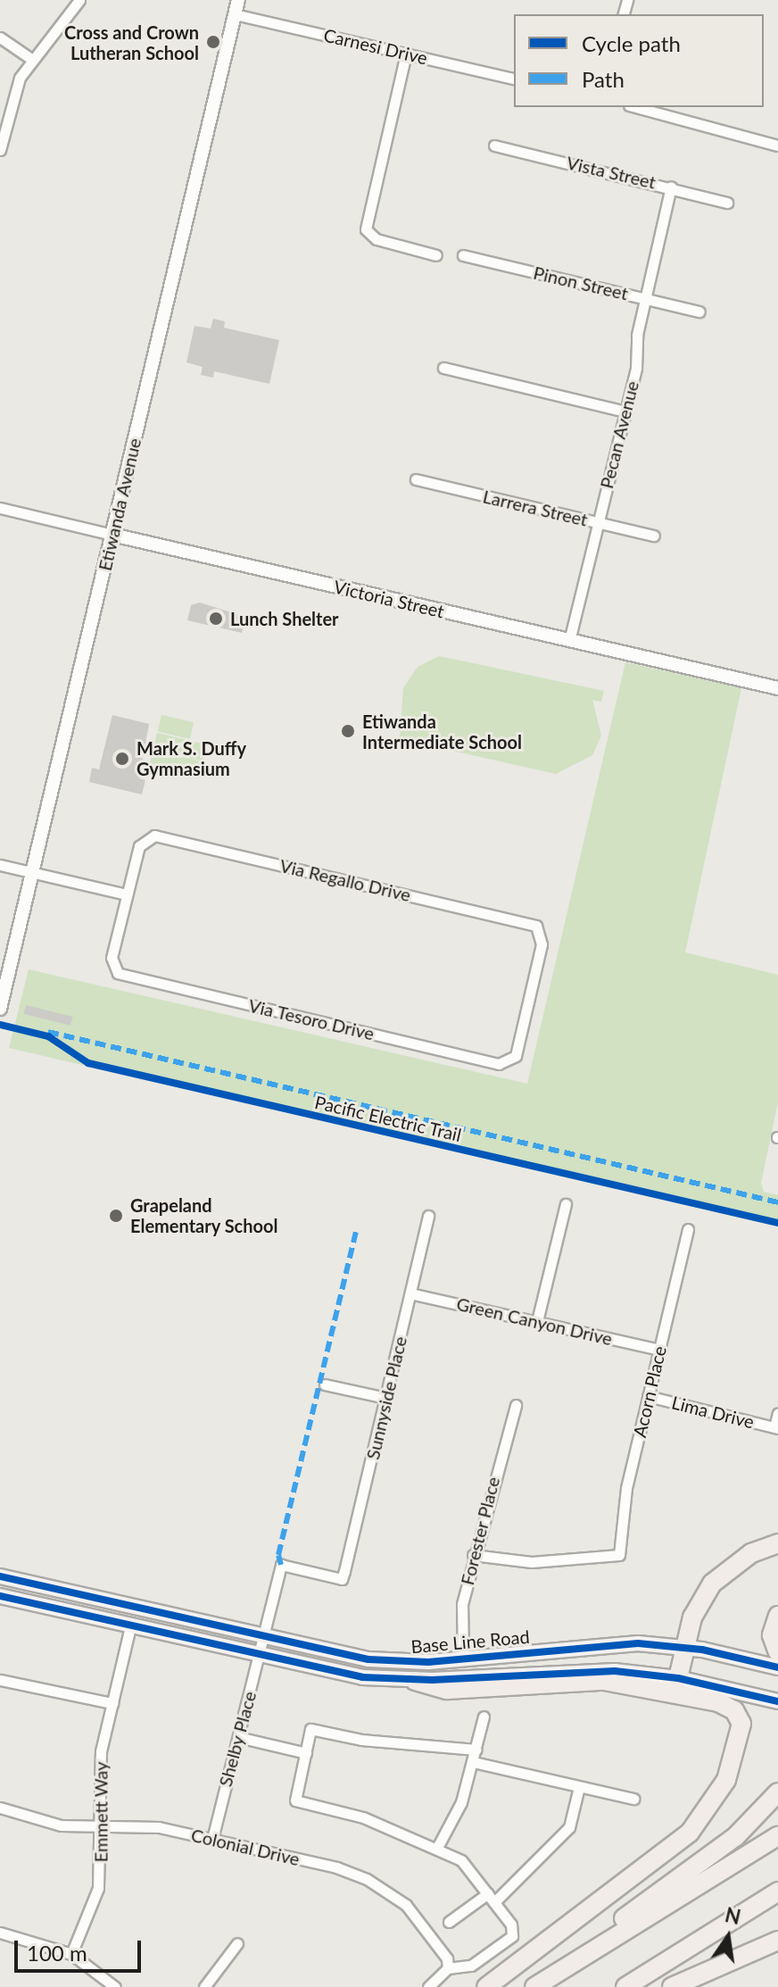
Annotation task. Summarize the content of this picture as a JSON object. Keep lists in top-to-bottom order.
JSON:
{
  "streets": {
    "main road": ["Base Line Road"],
    "street": [
      "Carnesi Drive",
      "Vista Street",
      "Pinon Street",
      "Pecan Avenue",
      "Etiwanda Avenue",
      "Larrera Street",
      "Victoria Street",
      "Via Regallo Drive",
      "Via Tesoro Drive",
      "Green Canyon Drive",
      "Acorn Place",
      "Sunnyside Place",
      "Lima Drive",
      "Forester Place",
      "Shelby Place",
      "Emmett Way",
      "Colonial Drive"
    ],
    "cycle path": ["Pacific Electric Trail"]
  },
  "crossings": [
    ["Carnesi Drive", "Etiwanda Avenue"],
    ["Vista Street", "Pecan Avenue"],
    ["Pinon Street", "Pecan Avenue"],
    ["Pecan Avenue", "Larrera Street"],
    ["Pecan Avenue", "Victoria Street"],
    ["Etiwanda Avenue", "Victoria Street"],
    ["Via Regallo Drive", "Via Tesoro Drive"],
    ["Green Canyon Drive", "Acorn Place"],
    ["Green Canyon Drive", "Sunnyside Place"],
    ["Acorn Place", "Lima Drive"],
    ["Acorn Place", "Forester Place"],
    ["Sunnyside Place", "Base Line Road"],
    ["Sunnyside Place", "Shelby Place"],
    ["Forester Place", "Base Line Road"],
    ["Base Line Road", "Shelby Place"],
    ["Base Line Road", "Emmett Way"],
    ["Shelby Place", "Colonial Drive"],
    ["Emmett Way", "Colonial Drive"]
  ],
  "places": [
    "Cross and Crown Lutheran School",
    "Lunch Shelter",
    "Etiwanda Intermediate School",
    "Mark S. Duffy Gymnasium",
    "Grapeland Elementary School"
  ],
  "legend": ["Cycle path", "Path"],
  "scale_bar": "100 m",
  "north": "top"
}
